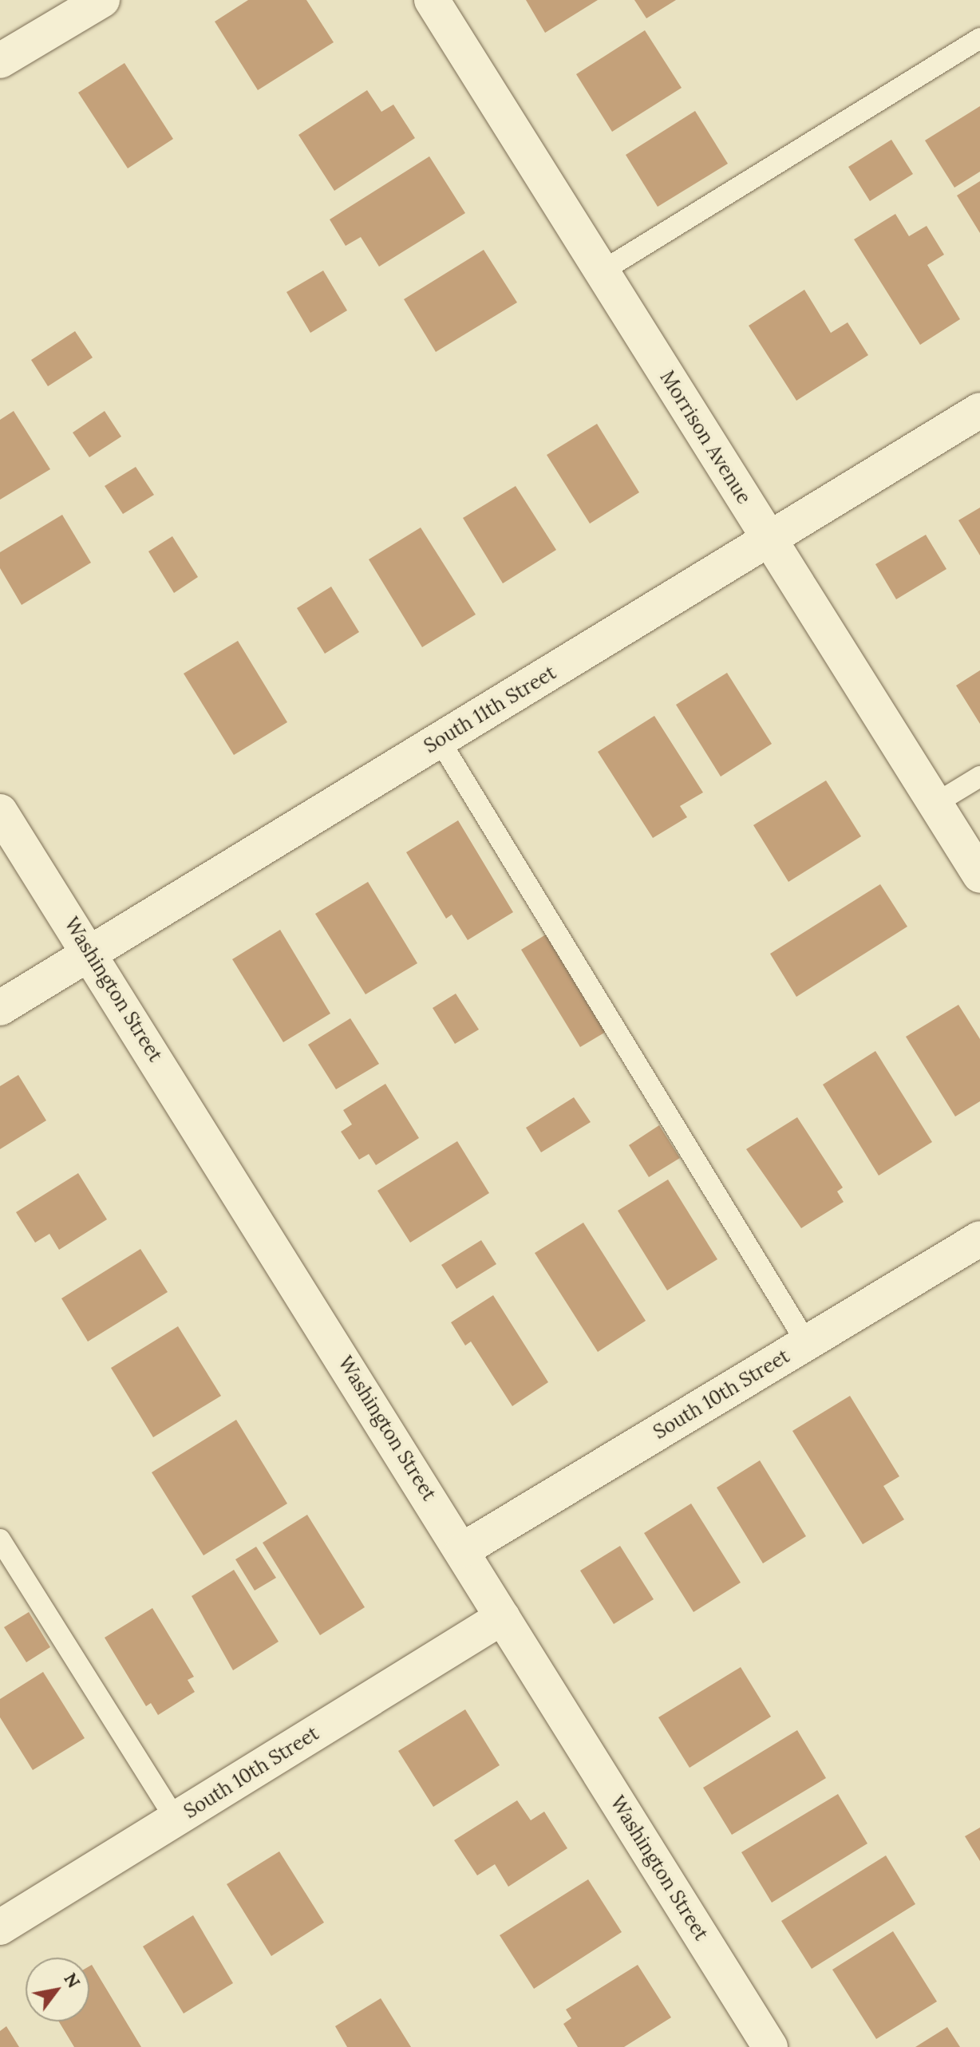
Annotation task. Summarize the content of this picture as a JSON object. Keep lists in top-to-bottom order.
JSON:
{
  "streets": {
    "street": [
      "Morrison Avenue",
      "South 11th Street",
      "Washington Street",
      "South 10th Street"
    ]
  },
  "crossings": [
    ["Morrison Avenue", "South 11th Street"],
    ["South 11th Street", "Washington Street"],
    ["Washington Street", "South 10th Street"]
  ],
  "north": "top right"
}
